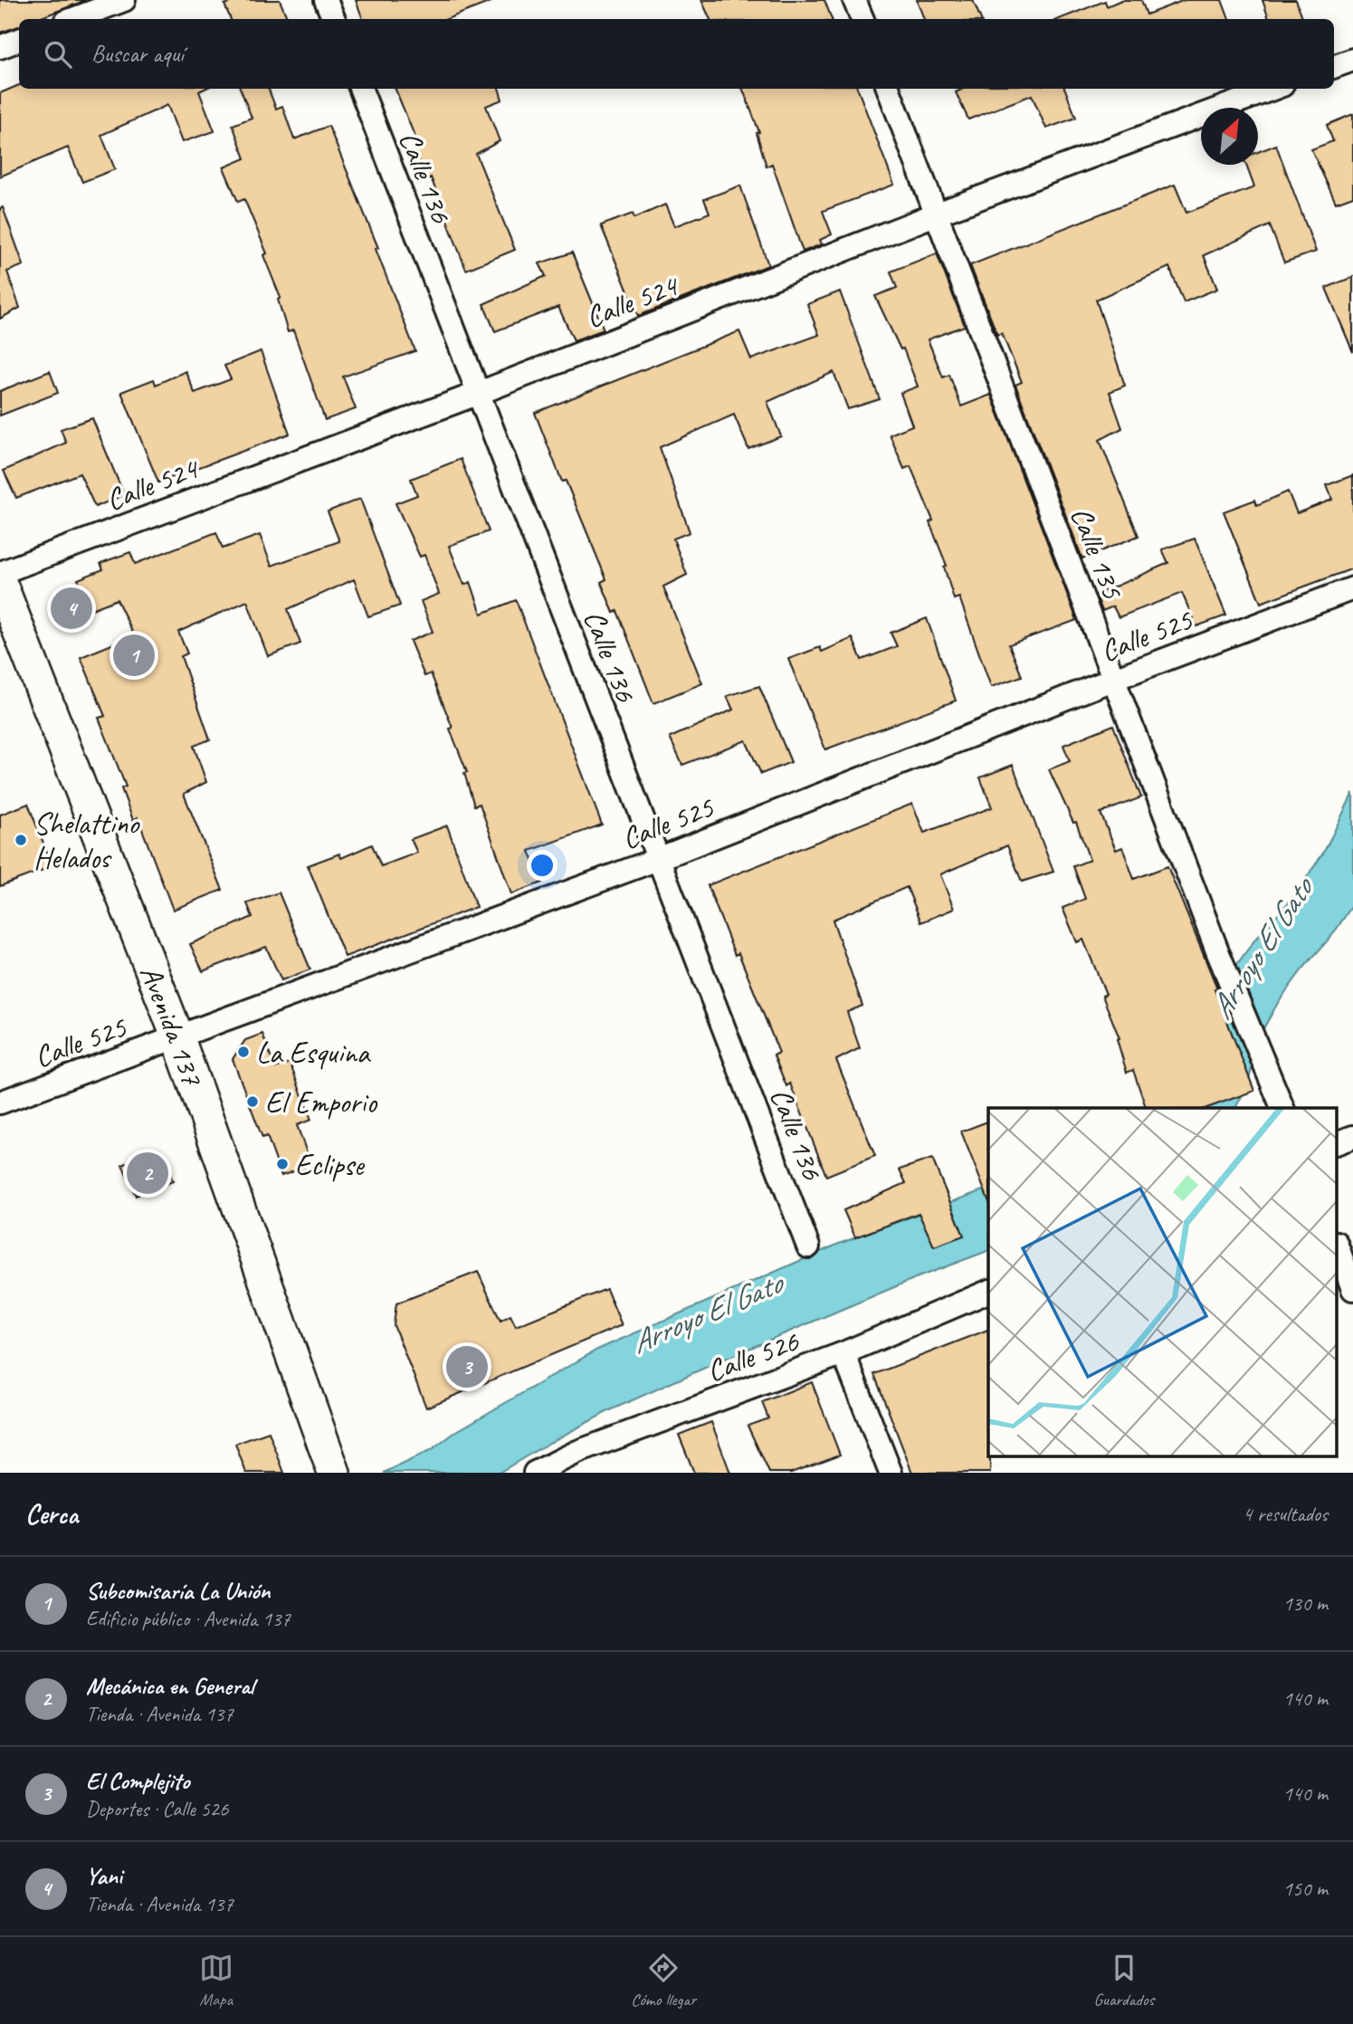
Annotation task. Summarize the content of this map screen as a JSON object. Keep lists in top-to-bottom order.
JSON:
{
  "streets": {
    "street": [
      "Calle 136",
      "Calle 524",
      "Calle 135",
      "Calle 525",
      "Avenida 137",
      "Calle 526"
    ]
  },
  "crossings": [
    ["Calle 136", "Calle 524"],
    ["Calle 136", "Calle 525"],
    ["Calle 524", "Calle 135"],
    ["Calle 135", "Calle 525"],
    ["Calle 525", "Avenida 137"]
  ],
  "water": ["Arroyo El Gato"],
  "places": [
    "Shelattino Helados",
    "La Esquina",
    "El Emporio",
    "Eclipse"
  ],
  "north": "top right",
  "page": {
    "search": "Buscar aquí",
    "pins": [
      "4",
      "1",
      "2",
      "3"
    ],
    "heading": ["Cerca", "4 resultados"],
    "list": [
      {
        "mark": "1",
        "name": "Subcomisaría La Unión",
        "note": "Edificio público · Avenida 137",
        "value": "130 m"
      },
      {
        "mark": "2",
        "name": "Mecánica en General",
        "note": "Tienda · Avenida 137",
        "value": "140 m"
      },
      {
        "mark": "3",
        "name": "El Complejito",
        "note": "Deportes · Calle 526",
        "value": "140 m"
      },
      {
        "mark": "4",
        "name": "Yani",
        "note": "Tienda · Avenida 137",
        "value": "150 m"
      }
    ],
    "nav": ["Mapa", "Cómo llegar", "Guardados"]
  }
}
